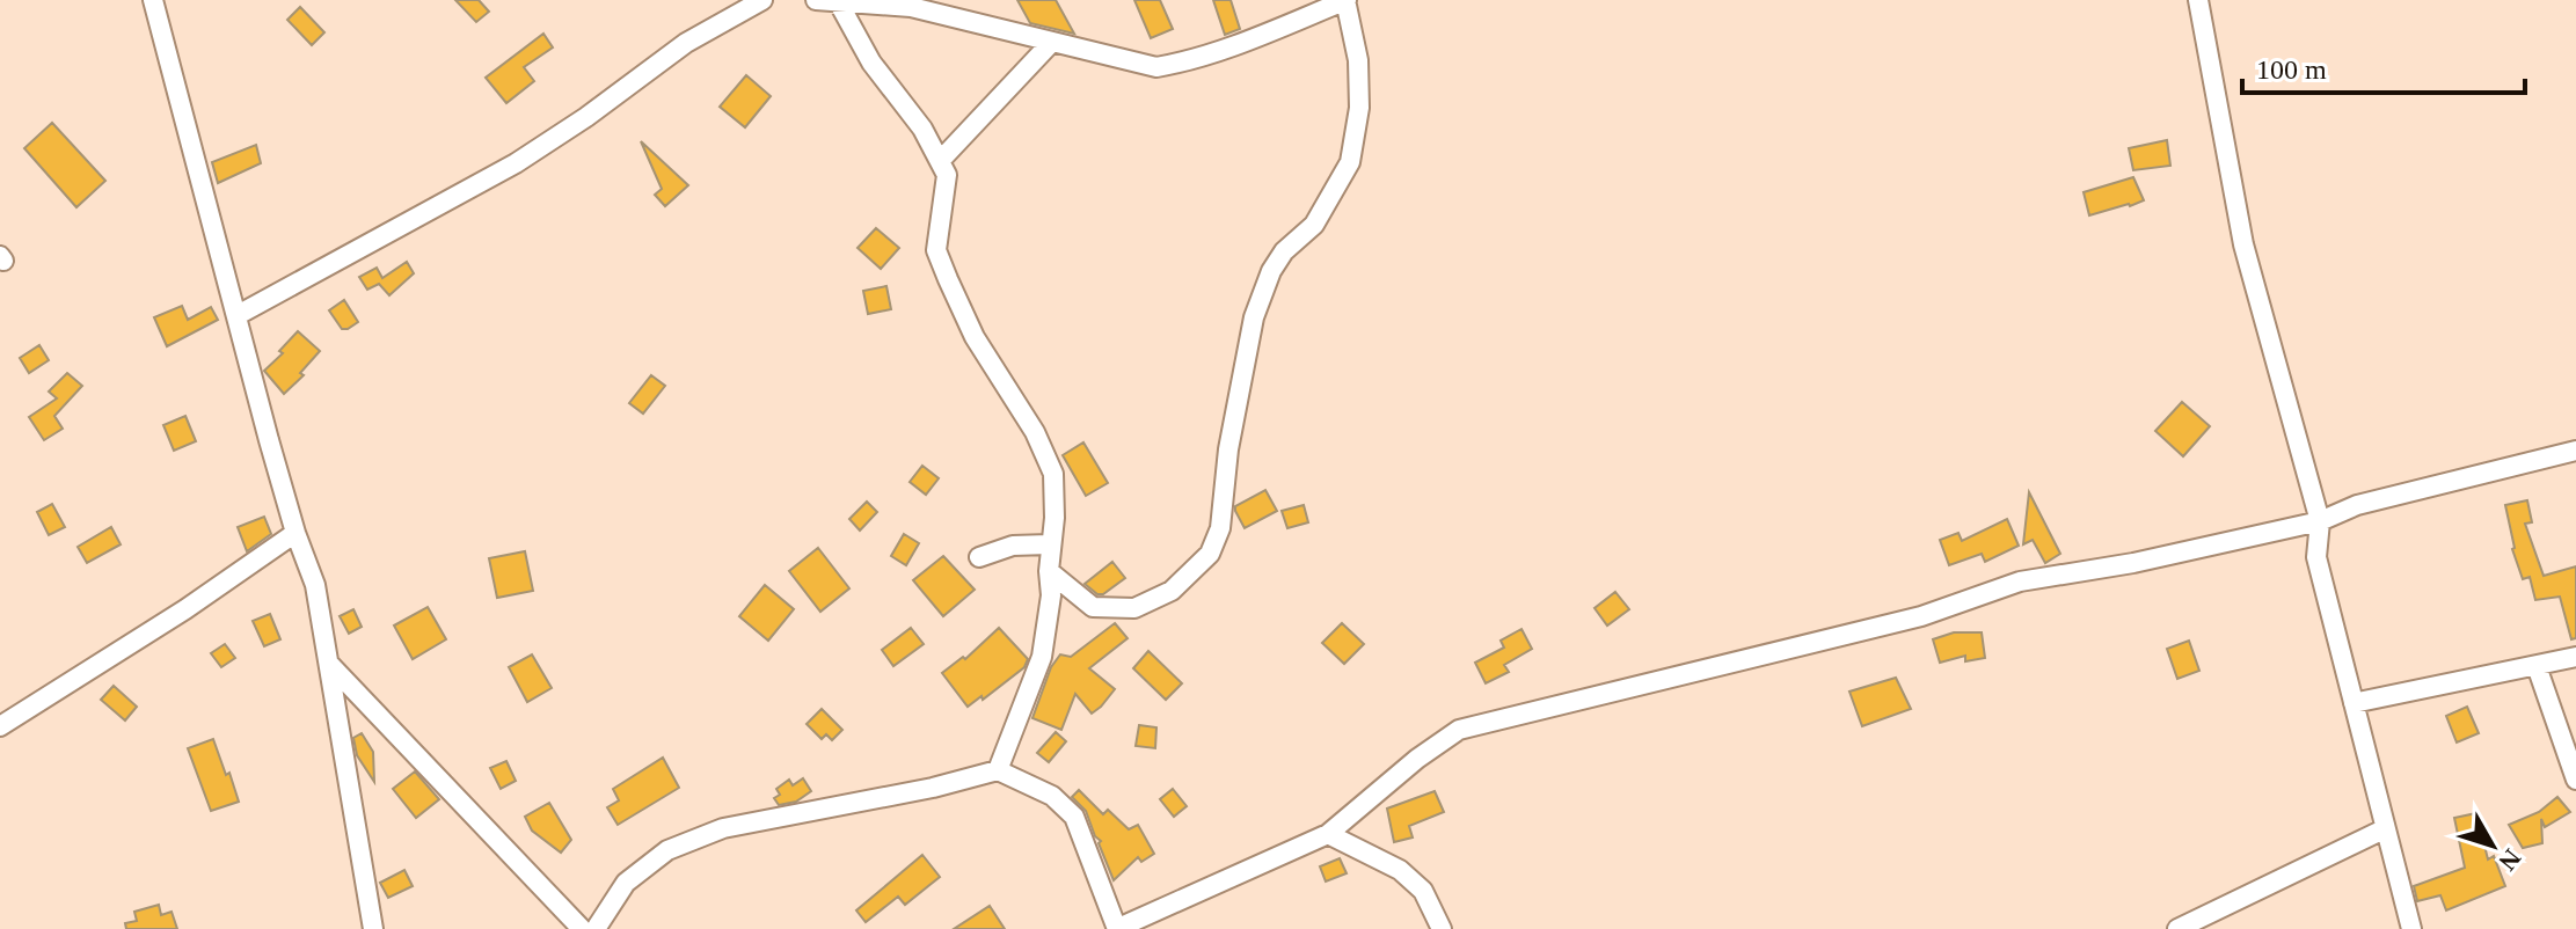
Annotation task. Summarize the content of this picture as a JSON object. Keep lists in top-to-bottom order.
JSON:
{
  "scale_bar": "100 m",
  "north": "bottom right"
}
